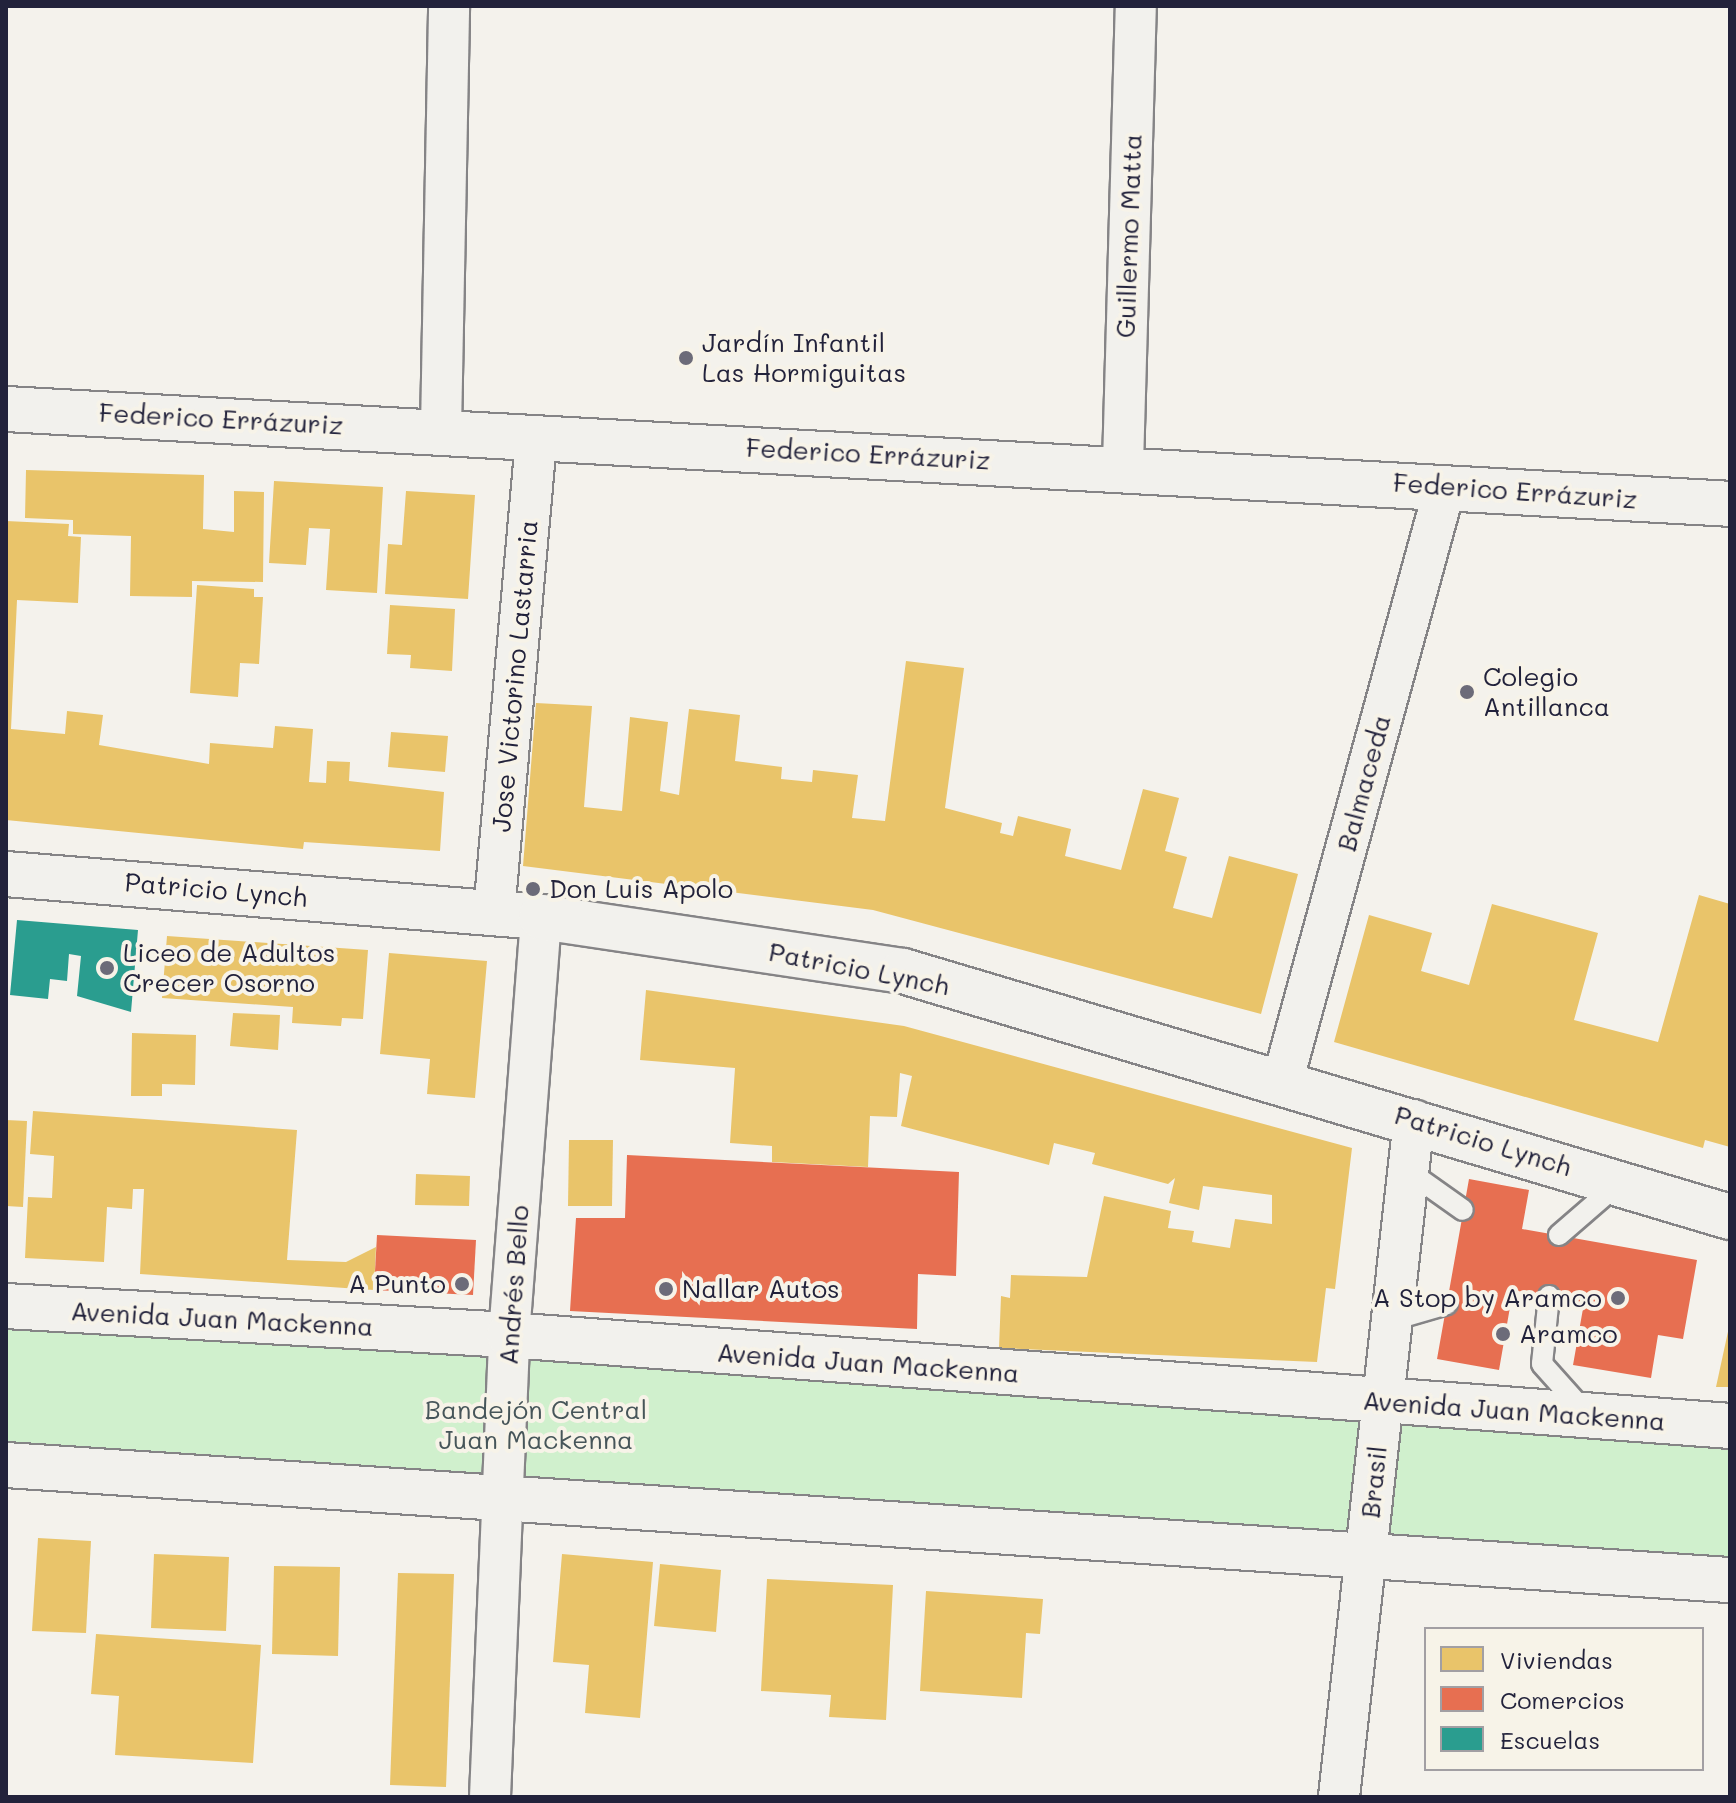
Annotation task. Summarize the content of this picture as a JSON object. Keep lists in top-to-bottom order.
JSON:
{
  "streets": {
    "street": [
      "Guillermo Matta",
      "Federico Errázuriz",
      "Jose Victorino Lastarria",
      "Balmaceda",
      "Patricio Lynch",
      "Andrés Bello",
      "Avenida Juan Mackenna",
      "Brasil"
    ]
  },
  "crossings": [
    ["Guillermo Matta", "Federico Errázuriz"],
    ["Federico Errázuriz", "Jose Victorino Lastarria"],
    ["Federico Errázuriz", "Balmaceda"],
    ["Jose Victorino Lastarria", "Patricio Lynch"],
    ["Balmaceda", "Patricio Lynch"],
    ["Patricio Lynch", "Andrés Bello"],
    ["Patricio Lynch", "Brasil"],
    ["Andrés Bello", "Avenida Juan Mackenna"],
    ["Avenida Juan Mackenna", "Brasil"]
  ],
  "parks": ["Bandejón Central Juan Mackenna"],
  "places": [
    "Jardín Infantil Las Hormiguitas",
    "Colegio Antillanca",
    "Don Luis Apolo",
    "Liceo de Adultos Crecer Osorno",
    "A Punto",
    "Nallar Autos",
    "A Stop by Aramco",
    "Aramco"
  ],
  "legend": ["Viviendas", "Comercios", "Escuelas"]
}
